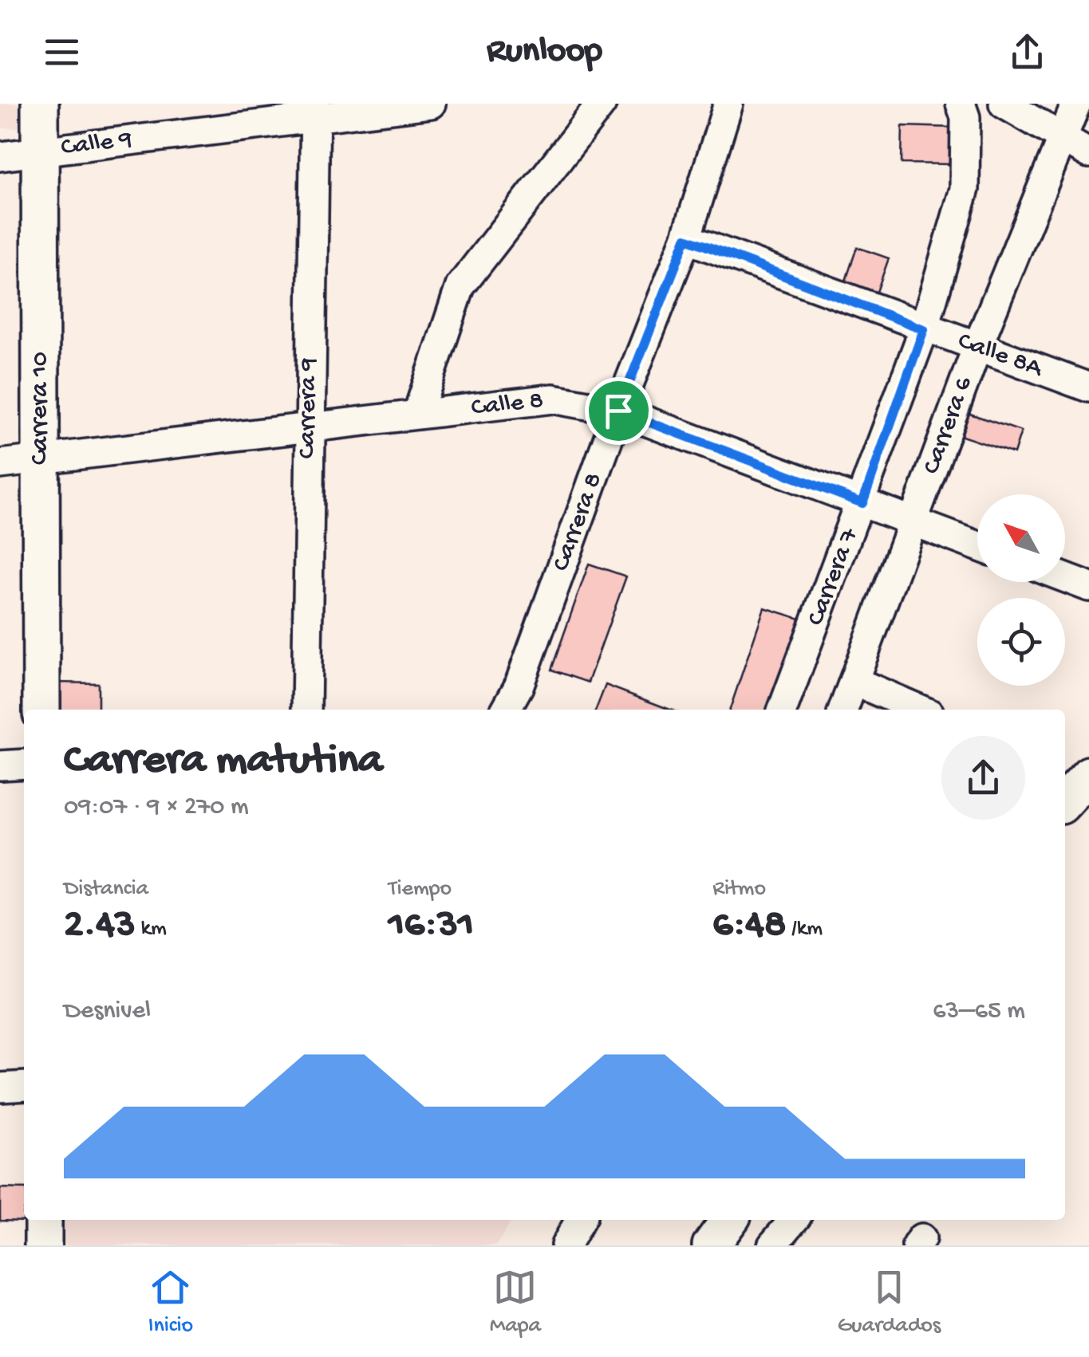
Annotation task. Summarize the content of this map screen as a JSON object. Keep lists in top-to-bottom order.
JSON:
{
  "streets": {
    "main road": ["Carrera 10"],
    "street": [
      "Calle 9",
      "Calle 8A",
      "Calle 8",
      "Carrera 9",
      "Carrera 6",
      "Carrera 8",
      "Carrera 7"
    ]
  },
  "crossings": [
    ["Calle 9", "Carrera 10"],
    ["Calle 9", "Carrera 9"],
    ["Calle 8A", "Carrera 6"],
    ["Calle 8A", "Carrera 8"],
    ["Calle 8A", "Carrera 7"],
    ["Calle 8", "Carrera 10"],
    ["Calle 8", "Carrera 9"],
    ["Calle 8", "Carrera 6"],
    ["Calle 8", "Carrera 8"],
    ["Calle 8", "Carrera 7"]
  ],
  "north": "top left",
  "page": {
    "header": "Runloop",
    "heading": ["Carrera matutina", "09:07 · 9 × 270 m"],
    "stats": [
      ["Distancia", "2.43 km"],
      ["Tiempo", "16:31"],
      ["Ritmo", "6:48 /km"]
    ],
    "chart": ["Desnivel", "63–65 m"],
    "tabs": ["Inicio", "Mapa", "Guardados"]
  }
}
